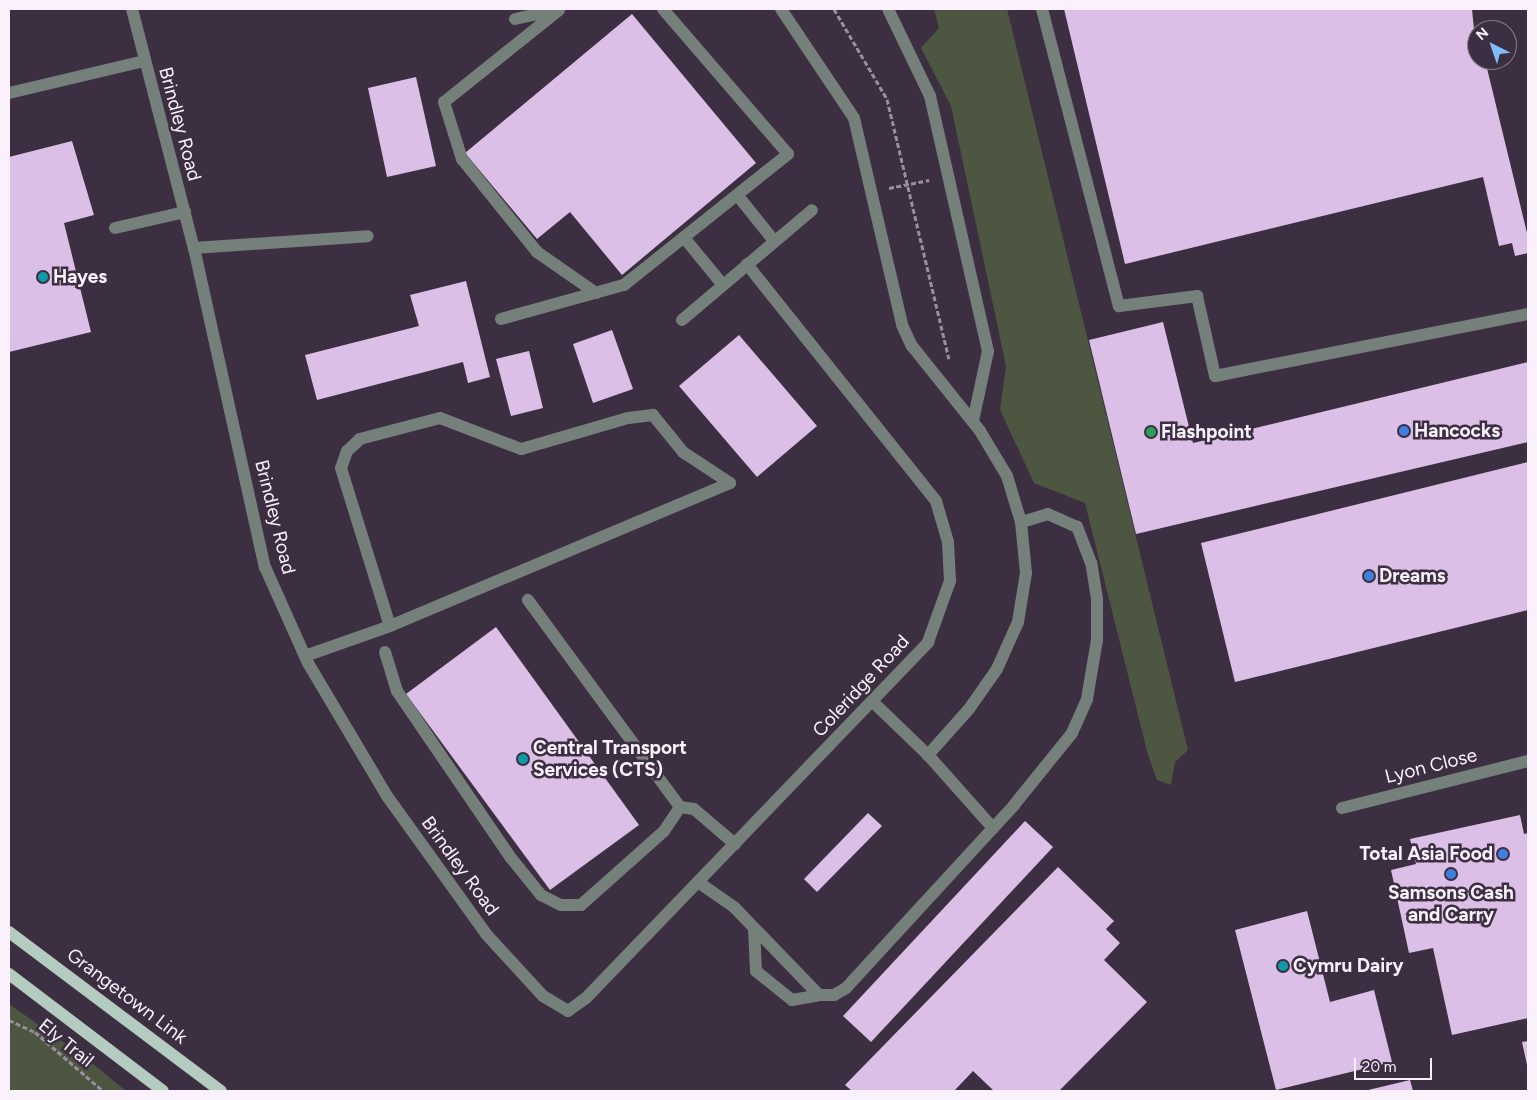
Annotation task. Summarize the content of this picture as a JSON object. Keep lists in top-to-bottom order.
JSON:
{
  "streets": {
    "main road": ["Grangetown Link"],
    "street": ["Brindley Road", "Coleridge Road", "Lyon Close"],
    "path": ["Ely Trail"]
  },
  "crossings": [
    ["Brindley Road", "Coleridge Road"]
  ],
  "places": [
    "Hayes",
    "Hancocks",
    "Flashpoint",
    "Dreams",
    "Central Transport Services (CTS)",
    "Total Asia Food",
    "Samsons Cash and Carry",
    "Cymru Dairy"
  ],
  "scale_bar": "20 m",
  "north": "top left"
}
